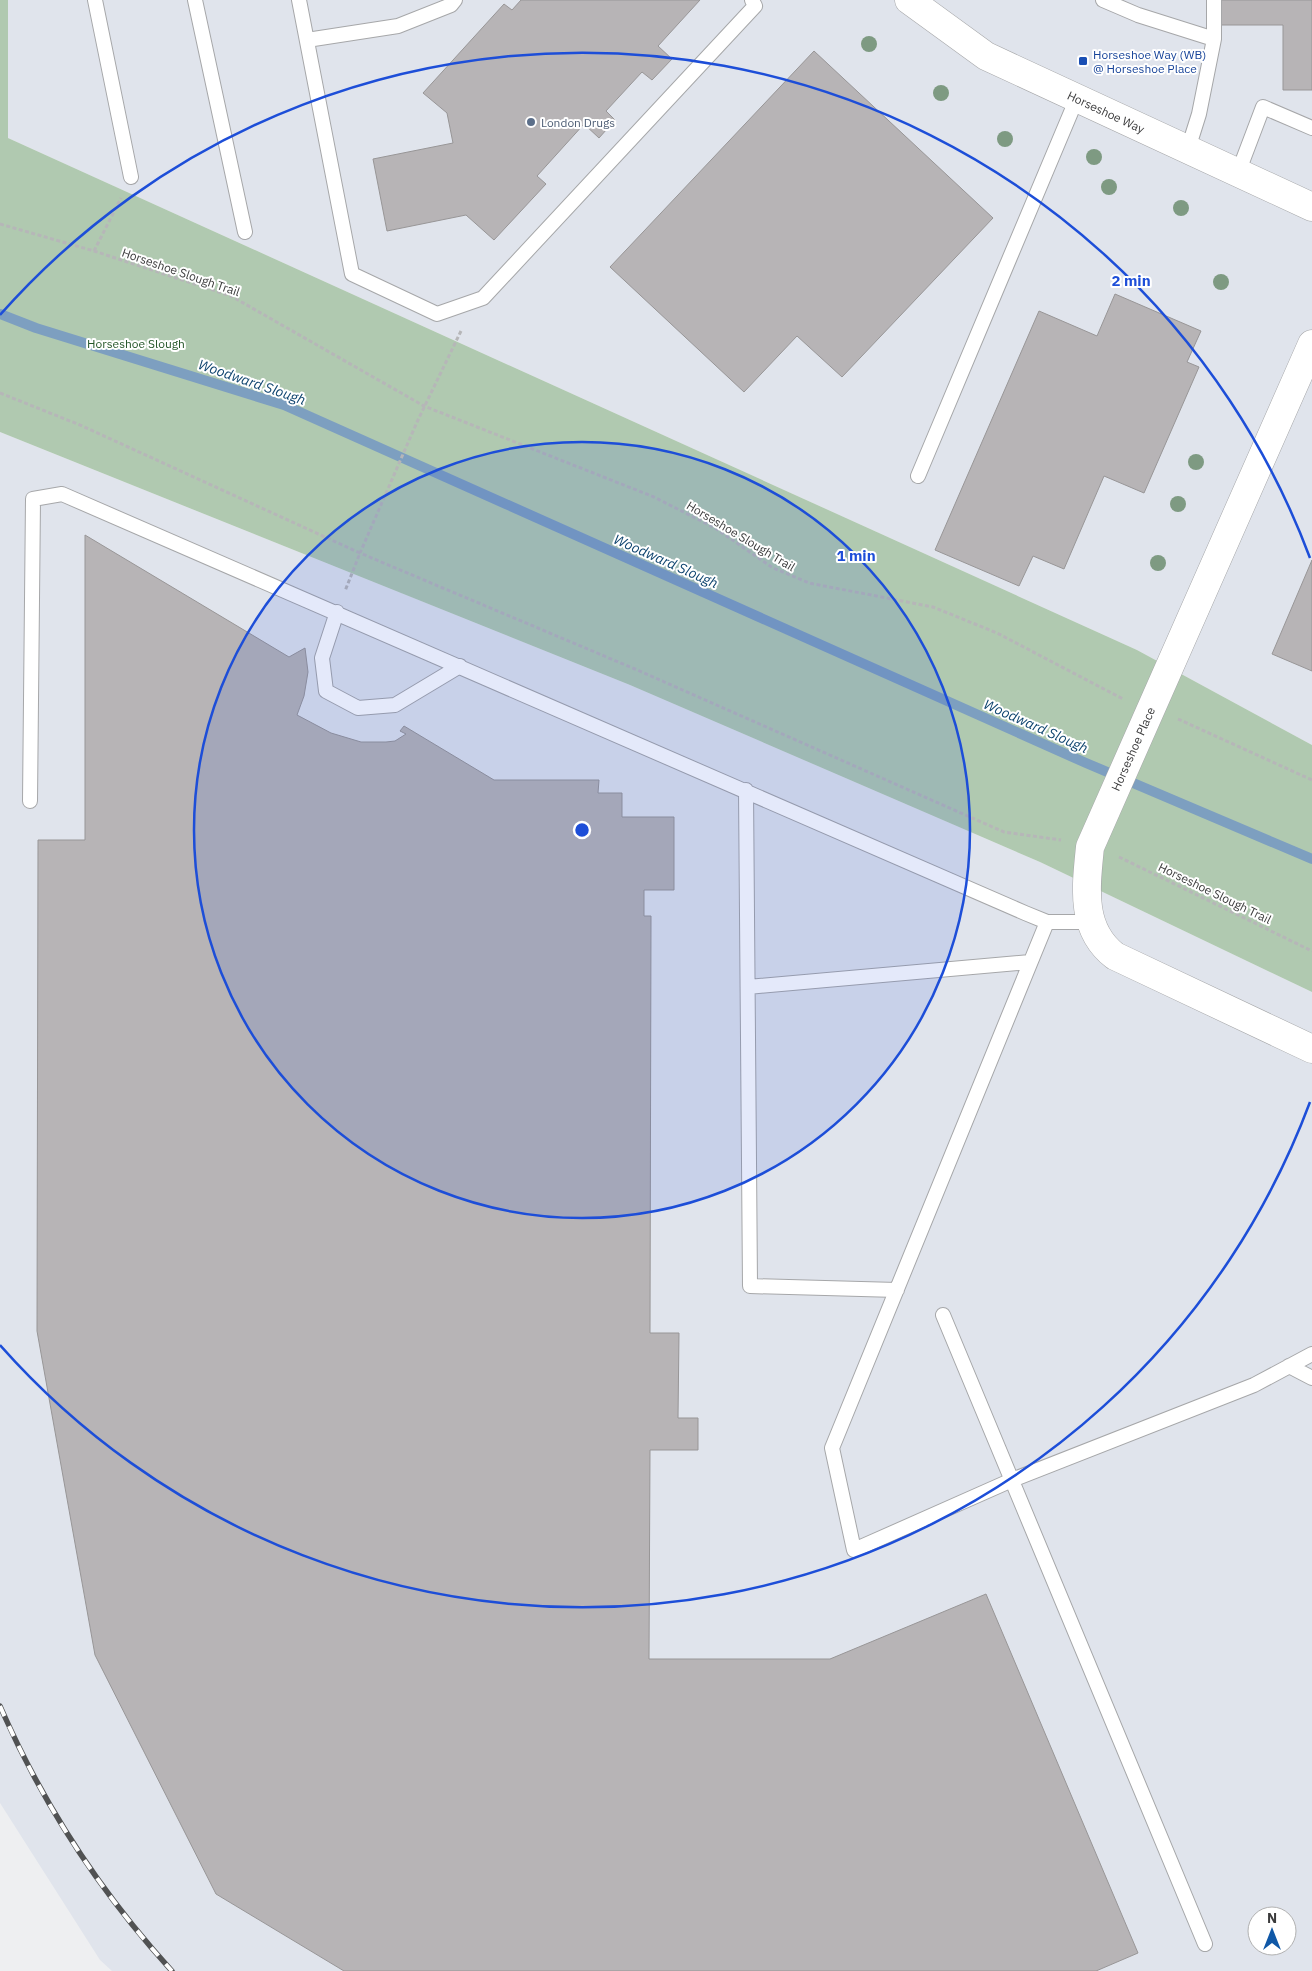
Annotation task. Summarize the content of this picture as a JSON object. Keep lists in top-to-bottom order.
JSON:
{
  "streets": {
    "street": ["Horseshoe Way", "Horseshoe Place"],
    "path": ["Horseshoe Slough Trail"]
  },
  "crossings": [
    ["Horseshoe Slough Trail", "Horseshoe Place"]
  ],
  "water": ["Woodward Slough"],
  "parks": ["Horseshoe Slough"],
  "places": {
    "transit": ["Horseshoe Way (WB) @ Horseshoe Place"],
    "other": ["London Drugs"]
  },
  "north": "top",
  "rings": ["2 min", "1 min"]
}
